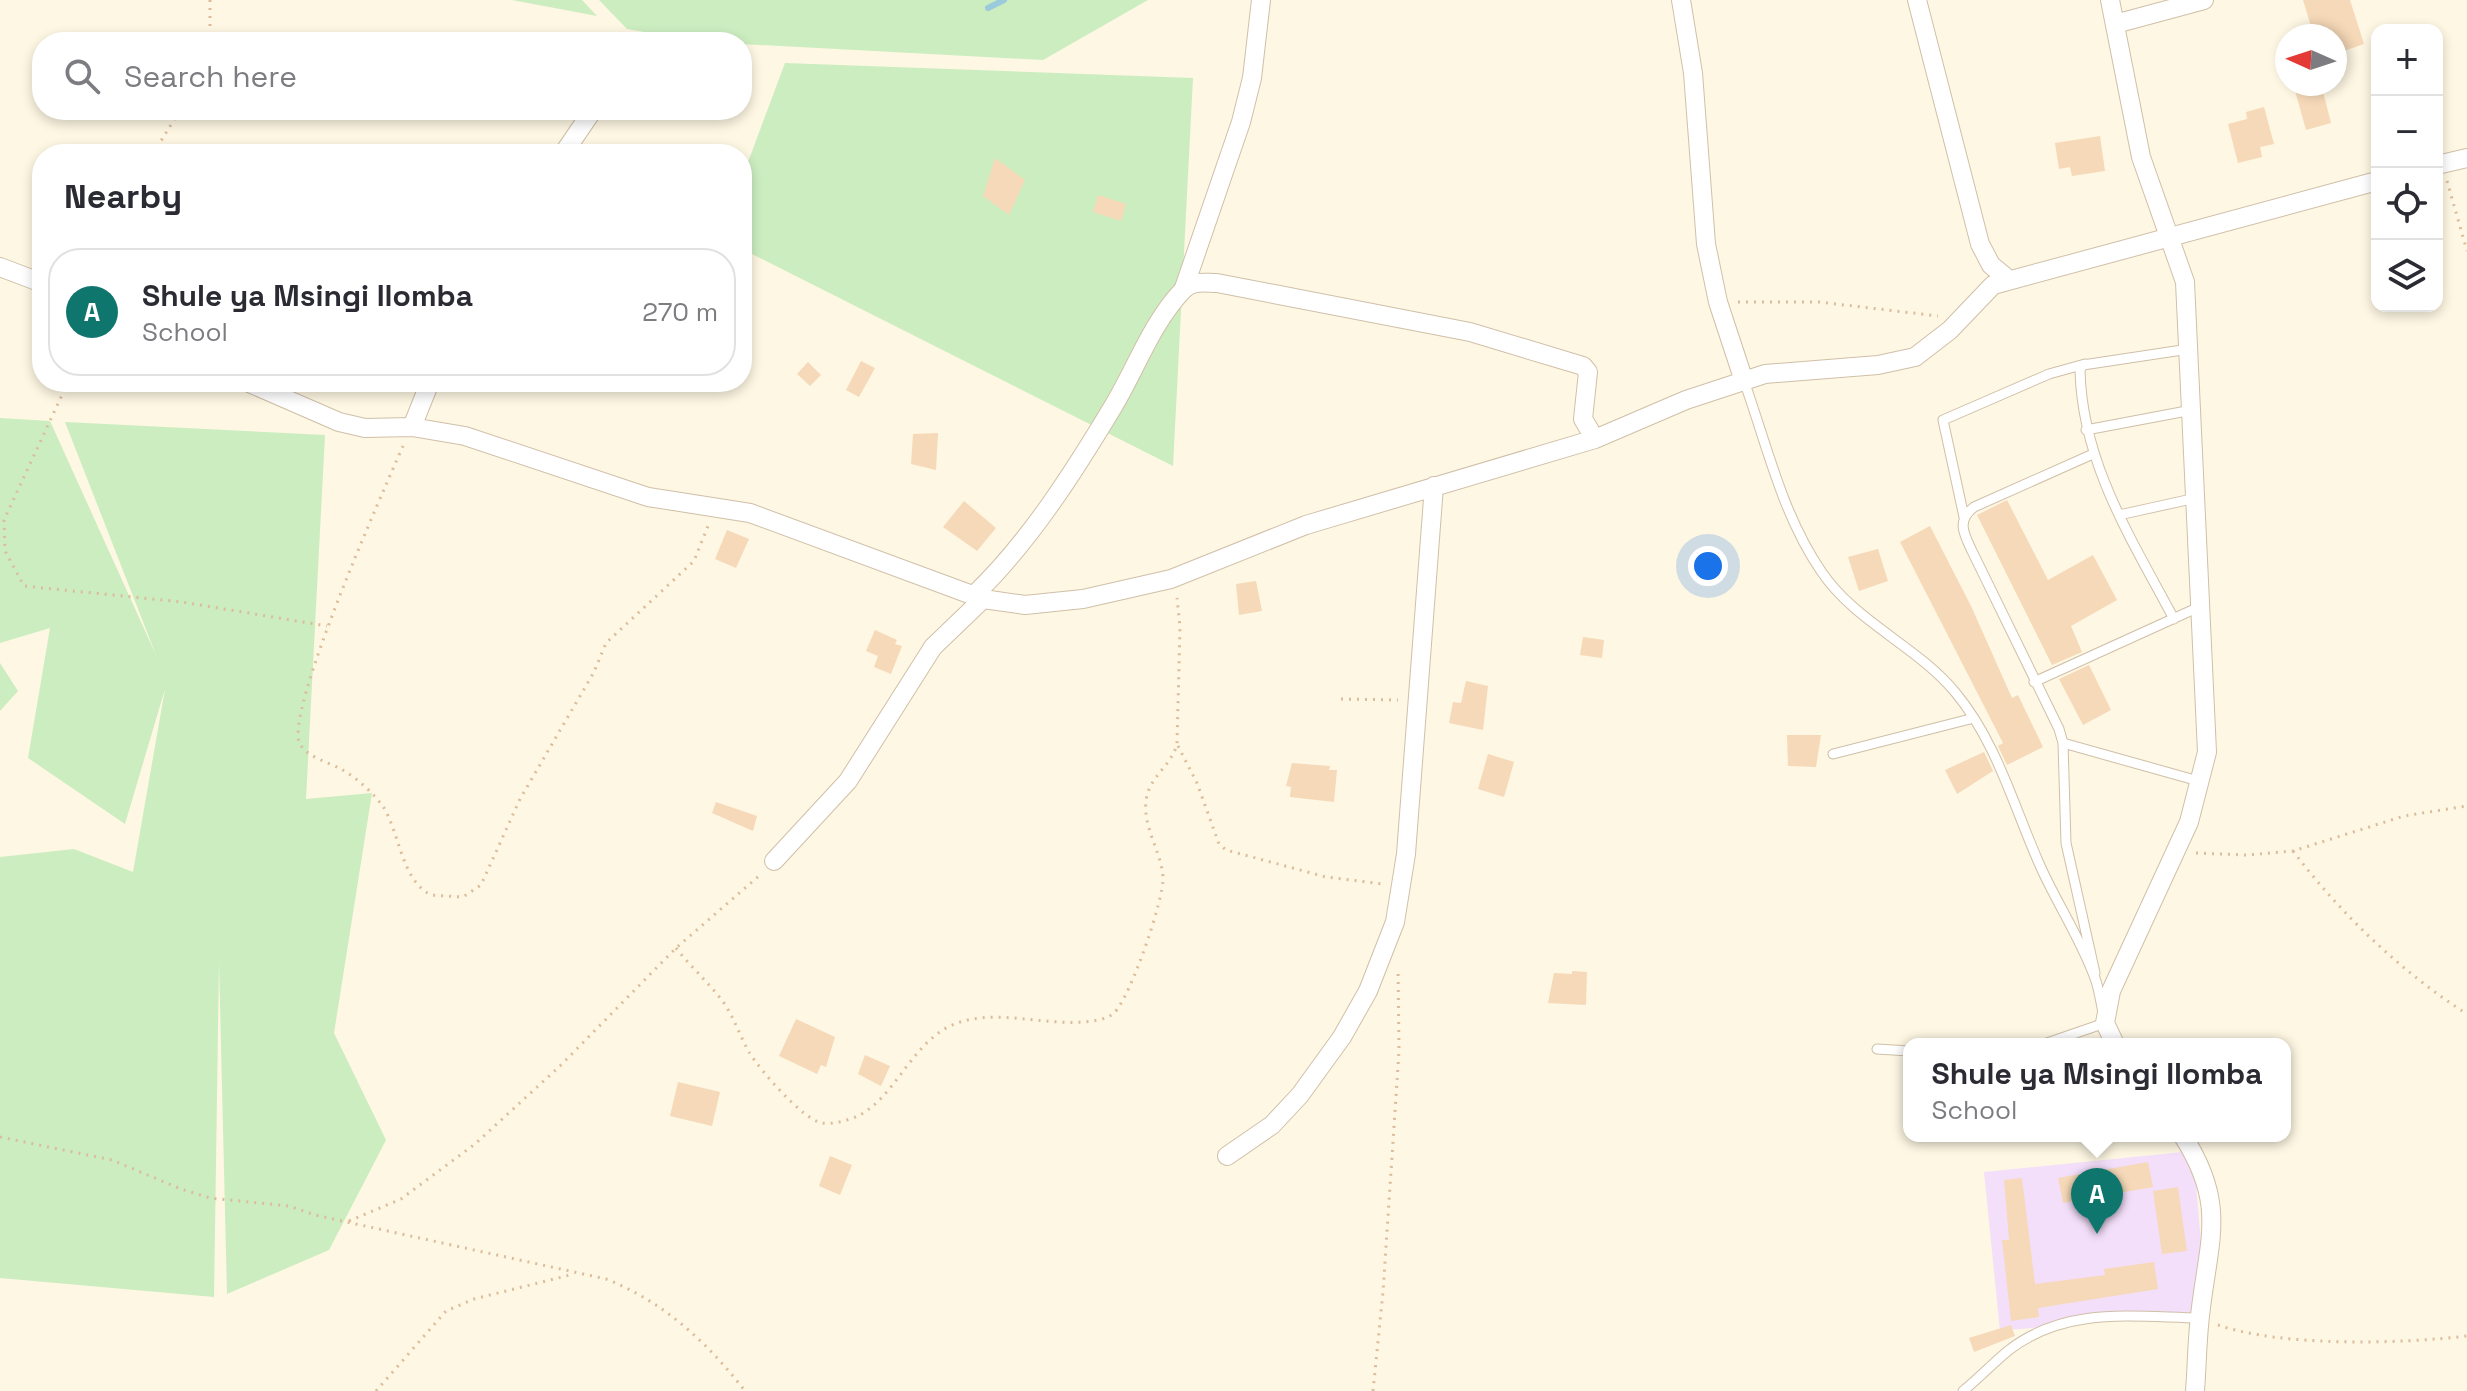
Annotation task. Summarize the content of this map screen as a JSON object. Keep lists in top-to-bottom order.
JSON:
{
  "north": "left",
  "page": {
    "map_buttons": ["+", "−"],
    "search": "Search here",
    "heading": "Nearby",
    "list": [
      {
        "mark": "A",
        "name": "Shule ya Msingi Ilomba",
        "note": "School",
        "value": "270 m"
      }
    ],
    "popup": ["Shule ya Msingi Ilomba", "School"],
    "pins": "A"
  }
}
